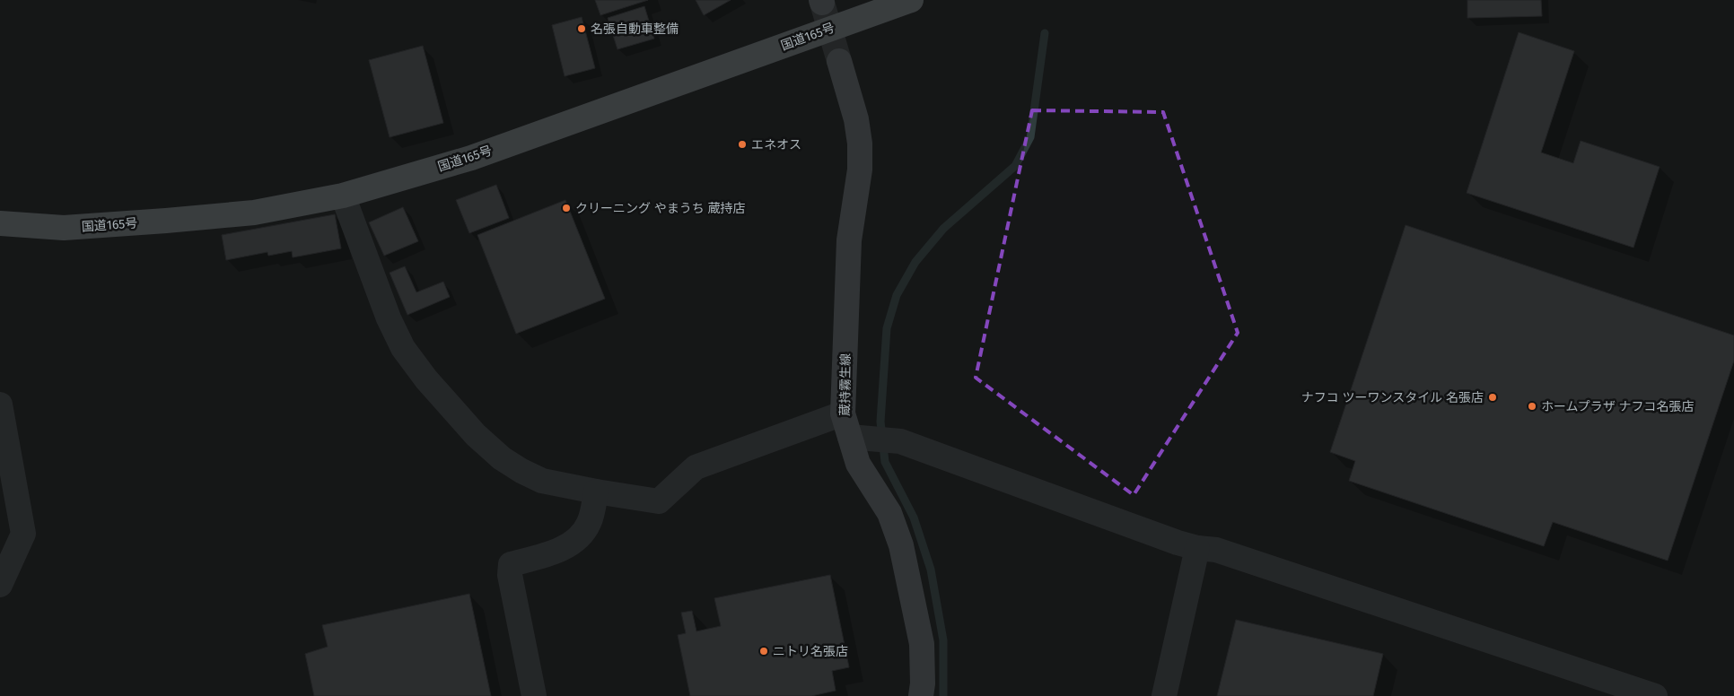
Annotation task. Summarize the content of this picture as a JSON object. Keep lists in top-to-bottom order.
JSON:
{
  "streets": {
    "highway": ["国道165号"],
    "main road": ["蔵持霧生線"]
  },
  "places": [
    "名張自動車整備",
    "エネオス",
    "クリーニング やまうち 蔵持店",
    "ナフコ ツーワンスタイル 名張店",
    "ホームプラザ ナフコ名張店",
    "ニトリ名張店"
  ]
}
